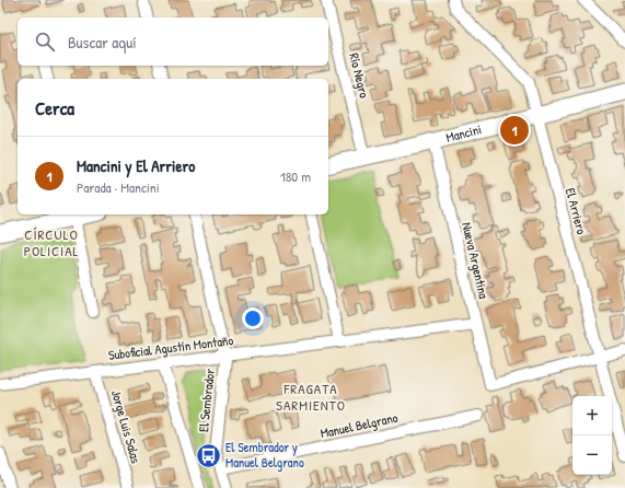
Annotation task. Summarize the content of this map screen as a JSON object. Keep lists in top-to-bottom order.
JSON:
{
  "streets": {
    "street": [
      "Río Negro",
      "Mancini",
      "El Arriero",
      "Nueva Argentina",
      "Suboficial Agustín Montaño",
      "El Sembrador",
      "Manuel Belgrano",
      "Jorge Luis Salas"
    ]
  },
  "crossings": [
    ["Río Negro", "Mancini"],
    ["Mancini", "El Arriero"],
    ["Mancini", "Nueva Argentina"],
    ["El Arriero", "Nueva Argentina"],
    ["Nueva Argentina", "Suboficial Agustín Montaño"],
    ["Suboficial Agustín Montaño", "El Sembrador"],
    ["Suboficial Agustín Montaño", "Jorge Luis Salas"],
    ["El Sembrador", "Manuel Belgrano"]
  ],
  "districts": ["CÍRCULO POLICIAL", "FRAGATA SARMIENTO"],
  "places": {
    "bus stop": ["El Sembrador y Manuel Belgrano"]
  },
  "page": {
    "search": "Buscar aquí",
    "heading": "Cerca",
    "pins": "1",
    "list": [
      {
        "mark": "1",
        "name": "Mancini y El Arriero",
        "note": "Parada · Mancini",
        "value": "180 m"
      }
    ],
    "map_buttons": ["+", "−"]
  }
}
